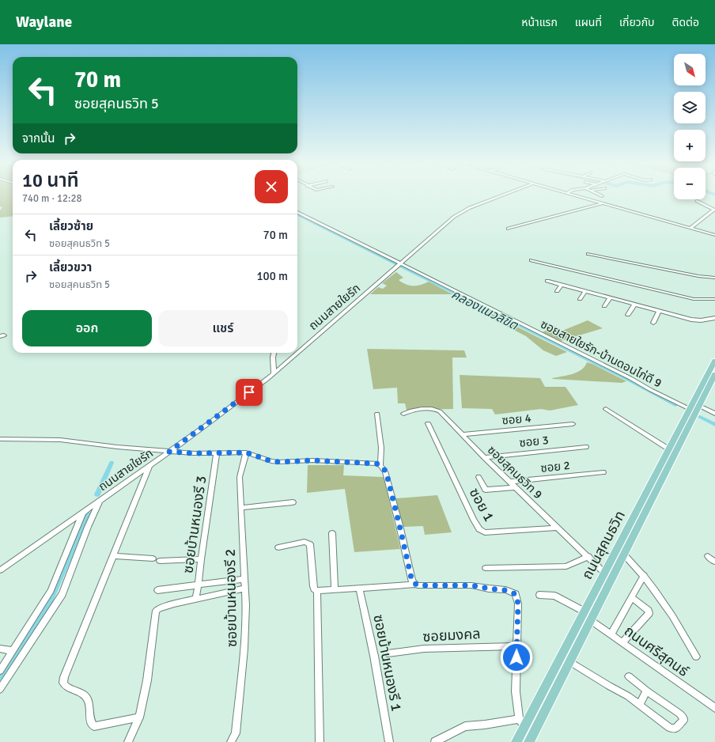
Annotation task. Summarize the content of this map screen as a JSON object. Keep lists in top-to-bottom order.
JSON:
{
  "streets": {
    "main road": ["ถนนสุคนธวิท"],
    "street": [
      "ถนนสายใยรัก",
      "ซอยสายใยรัก-บ้านดอนไก่ดี 9",
      "ซอย 4",
      "ซอย 3",
      "ซอย 2",
      "ซอยสุคนธวิท 9",
      "ซอย 1",
      "ซอยบ้านหนองรี 3",
      "ซอยบ้านหนองรี 2",
      "ซอยมงคล",
      "ถนนศรีสุคนธ์",
      "ซอยบ้านหนองรี 1"
    ]
  },
  "crossings": [
    ["ถนนสายใยรัก", "ซอยสายใยรัก-บ้านดอนไก่ดี 9"],
    ["ซอยสายใยรัก-บ้านดอนไก่ดี 9", "ถนนสุคนธวิท"],
    ["ซอย 4", "ซอยสุคนธวิท 9"],
    ["ซอย 3", "ซอยสุคนธวิท 9"],
    ["ซอย 2", "ซอยสุคนธวิท 9"],
    ["ซอยสุคนธวิท 9", "ซอย 1"],
    ["ซอยสุคนธวิท 9", "ถนนสุคนธวิท"],
    ["ถนนสุคนธวิท", "ถนนศรีสุคนธ์"]
  ],
  "water": ["คลองแนวลิขิต"],
  "north": "bottom right",
  "page": {
    "header": "Waylane",
    "nav": [
      "หน้าแรก",
      "แผนที่",
      "เกี่ยวกับ",
      "ติดต่อ"
    ],
    "map_buttons": ["+", "−"],
    "turn": ["70 m", "ซอยสุคนธวิท 5"],
    "then": "จากนั้น",
    "heading": ["10 นาที", "740 m · 12:28"],
    "list": [
      {
        "name": "เลี้ยวซ้าย",
        "note": "ซอยสุคนธวิท 5",
        "value": "70 m"
      },
      {
        "name": "เลี้ยวขวา",
        "note": "ซอยสุคนธวิท 5",
        "value": "100 m"
      }
    ],
    "buttons": ["ออก", "แชร์"]
  }
}
